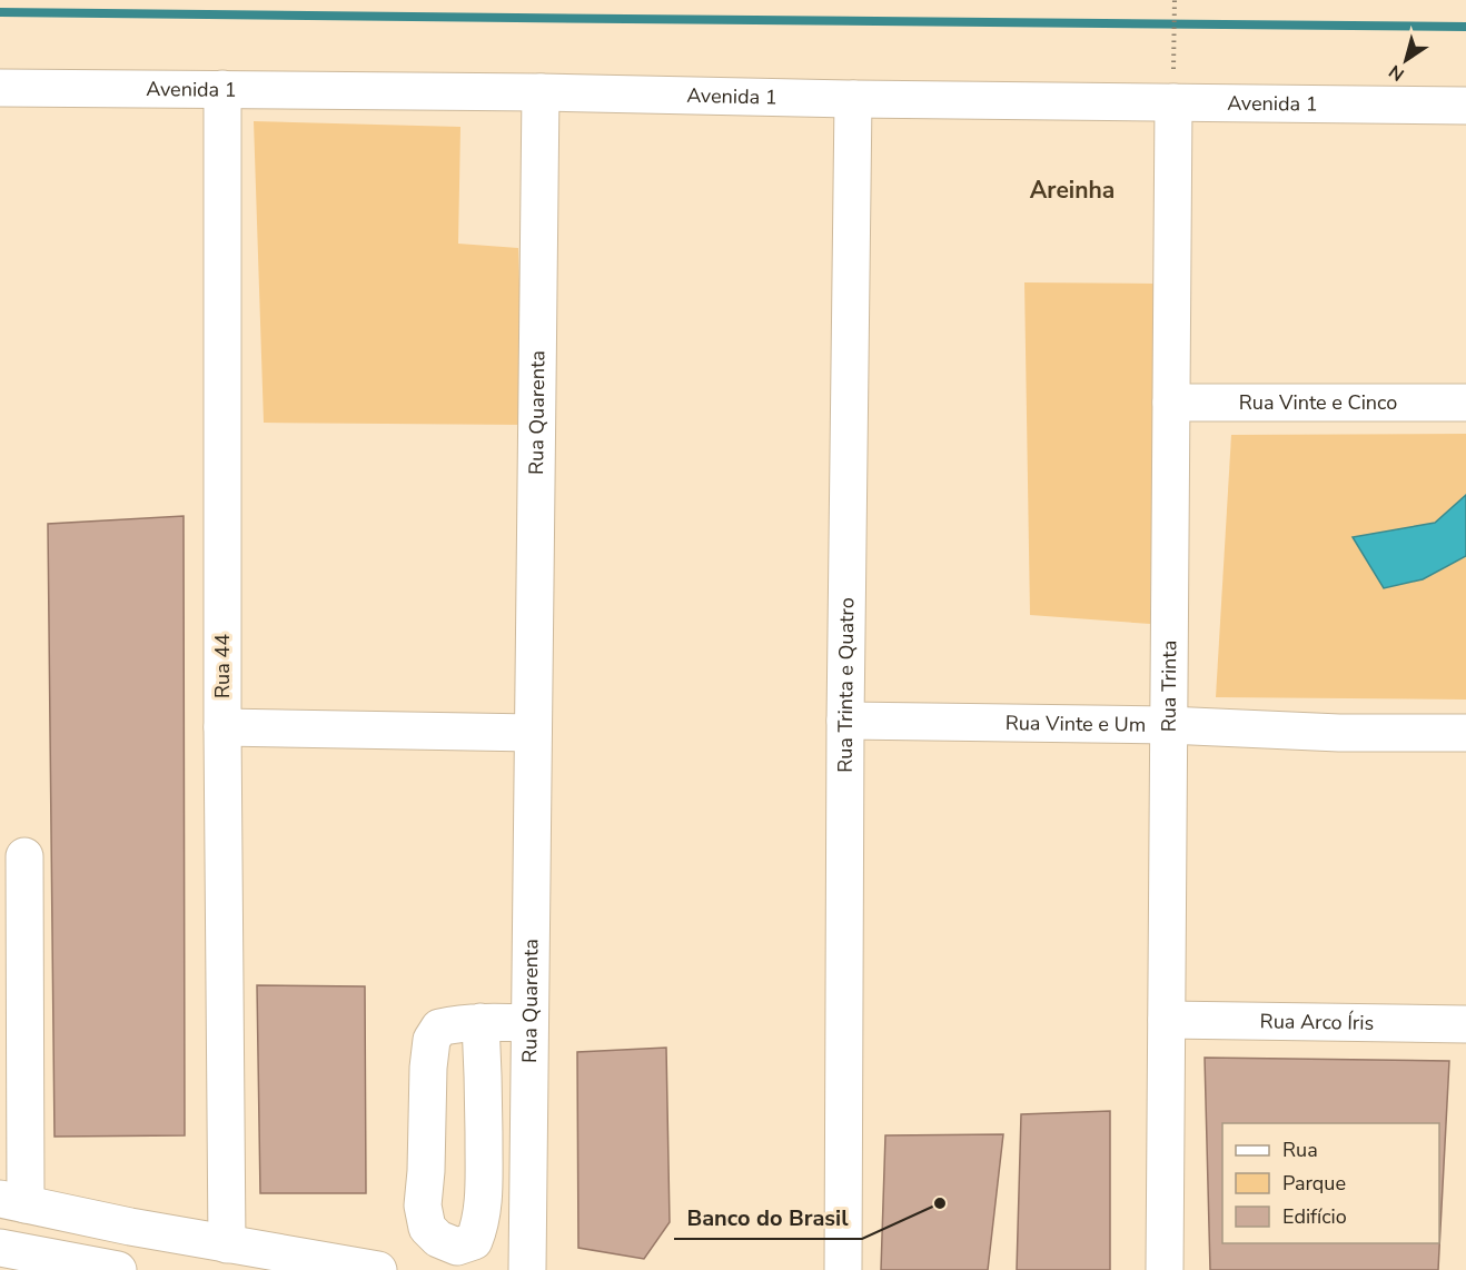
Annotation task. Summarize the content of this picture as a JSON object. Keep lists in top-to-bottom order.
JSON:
{
  "streets": {
    "street": [
      "Avenida 1",
      "Rua Vinte e Cinco",
      "Rua Quarenta",
      "Rua 44",
      "Rua Trinta e Quatro",
      "Rua Trinta",
      "Rua Vinte e Um",
      "Rua Arco Íris"
    ]
  },
  "crossings": [
    ["Avenida 1", "Rua Quarenta"],
    ["Avenida 1", "Rua 44"],
    ["Avenida 1", "Rua Trinta e Quatro"],
    ["Avenida 1", "Rua Trinta"],
    ["Rua Vinte e Cinco", "Rua Trinta"],
    ["Rua Trinta e Quatro", "Rua Vinte e Um"],
    ["Rua Trinta", "Rua Vinte e Um"],
    ["Rua Trinta", "Rua Arco Íris"]
  ],
  "districts": ["Areinha"],
  "places": ["Banco do Brasil"],
  "legend": ["Rua", "Parque", "Edifício"],
  "north": "bottom left"
}
